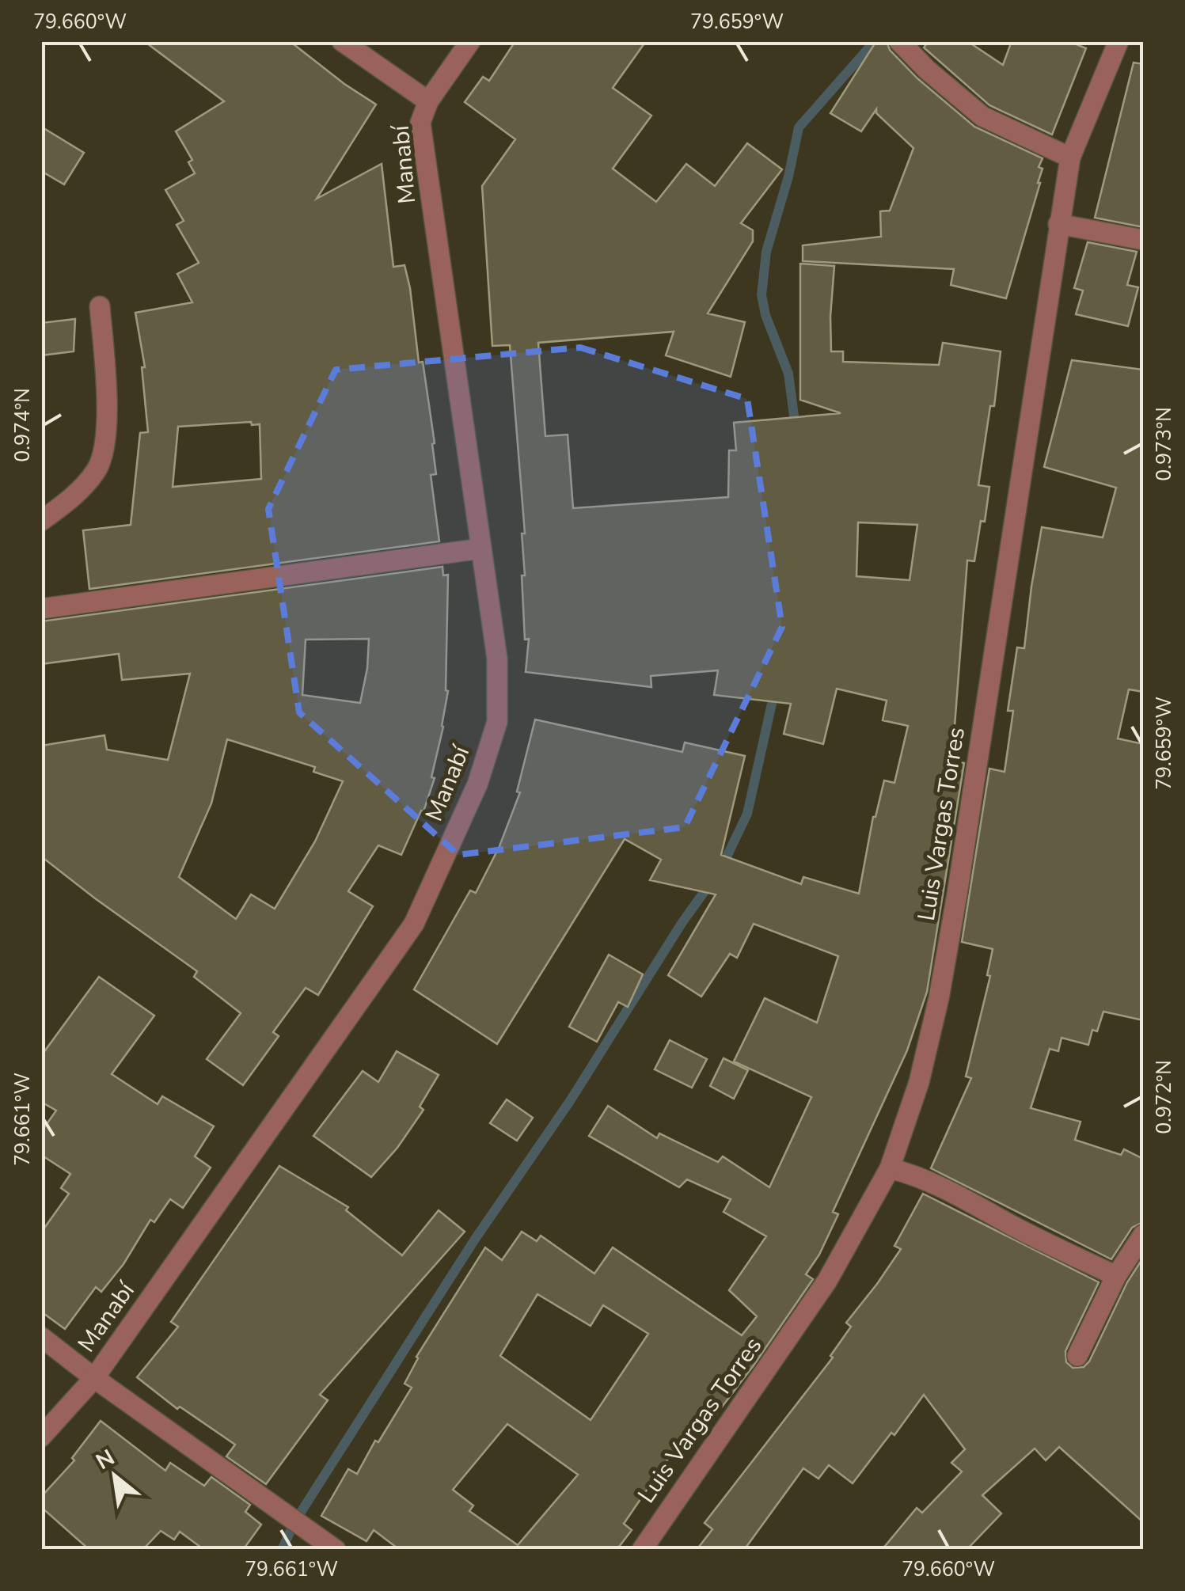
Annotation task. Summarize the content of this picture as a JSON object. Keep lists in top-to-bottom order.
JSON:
{
  "streets": {
    "street": ["Manabí", "Luis Vargas Torres"]
  },
  "north": "top left",
  "coordinates": [
    "79.660°W",
    "79.659°W",
    "0.974°N",
    "0.973°N",
    "0.972°N",
    "79.661°W"
  ]
}
